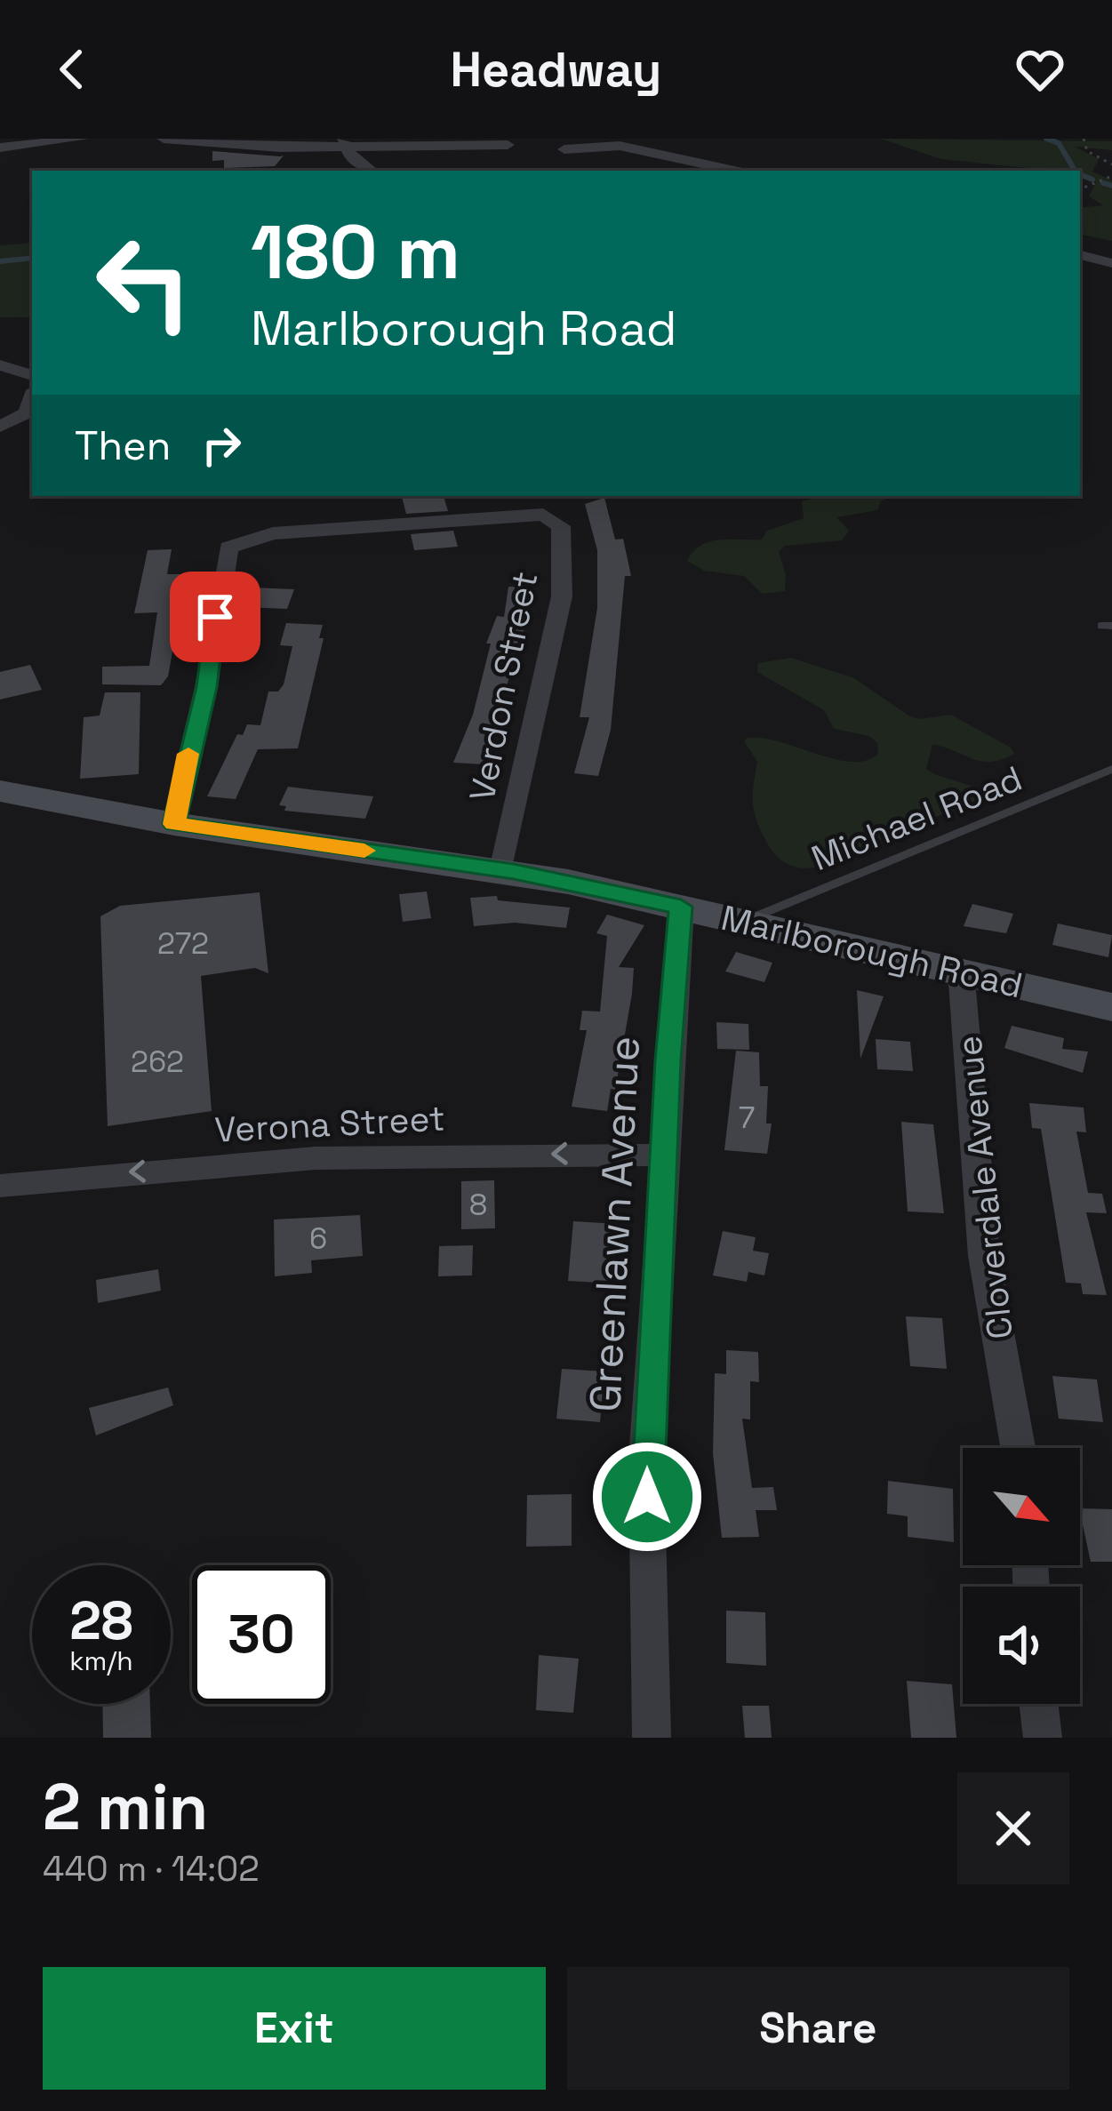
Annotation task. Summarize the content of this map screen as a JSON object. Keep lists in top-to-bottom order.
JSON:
{
  "streets": {
    "street": [
      "Verdon Street",
      "Marlborough Road",
      "Verona Street",
      "Cloverdale Avenue",
      "Greenlawn Avenue"
    ],
    "lane": ["Michael Road"]
  },
  "crossings": [
    ["Verdon Street", "Marlborough Road"],
    ["Michael Road", "Marlborough Road"],
    ["Marlborough Road", "Cloverdale Avenue"],
    ["Marlborough Road", "Greenlawn Avenue"],
    ["Verona Street", "Greenlawn Avenue"]
  ],
  "one_way": ["Verona Street"],
  "house_numbers": [
    "272",
    "262",
    "7",
    "8",
    "6"
  ],
  "north": "bottom right",
  "page": {
    "header": "Headway",
    "turn": ["180 m", "Marlborough Road"],
    "then": "Then",
    "speed": "28 km/h",
    "limit": "30",
    "heading": ["2 min", "440 m · 14:02"],
    "buttons": ["Exit", "Share"]
  }
}
